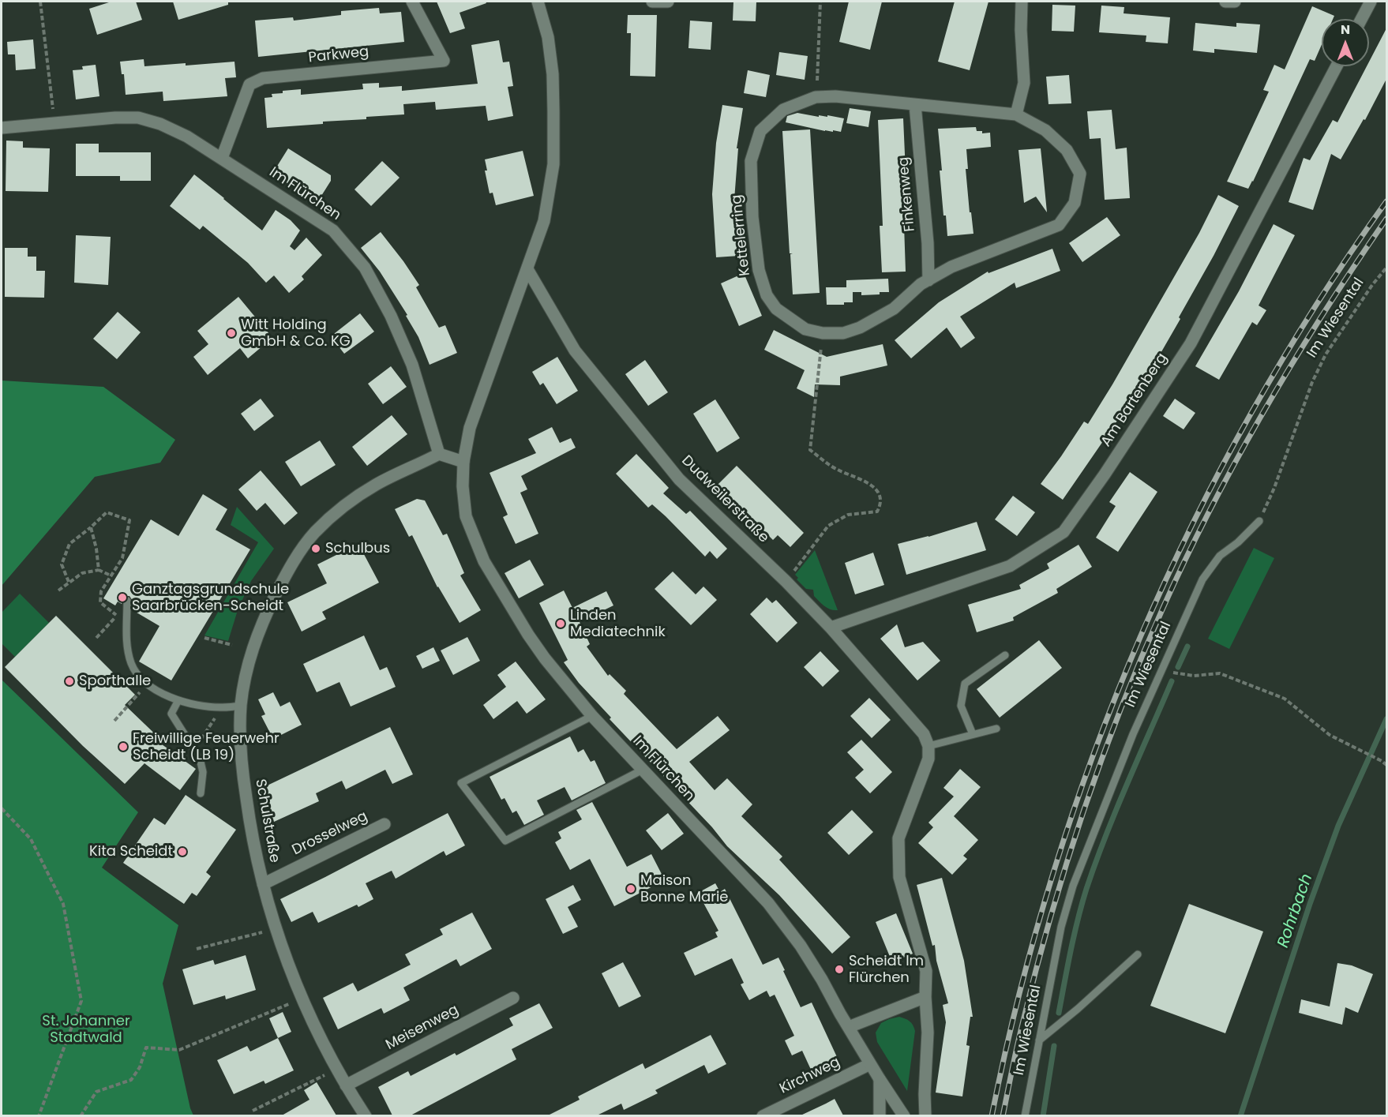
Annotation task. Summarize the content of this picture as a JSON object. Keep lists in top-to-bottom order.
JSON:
{
  "streets": {
    "street": [
      "Parkweg",
      "Im Flürchen",
      "Finkenweg",
      "Kettelerring",
      "Am Bartenberg",
      "Dudweilerstraße",
      "Schulstraße",
      "Drosselweg",
      "Meisenweg",
      "Kirchweg"
    ],
    "lane": ["Im Wiesental"]
  },
  "crossings": [
    ["Parkweg", "Im Flürchen"],
    ["Im Flürchen", "Dudweilerstraße"],
    ["Im Flürchen", "Schulstraße"],
    ["Im Flürchen", "Kirchweg"],
    ["Finkenweg", "Kettelerring"],
    ["Am Bartenberg", "Dudweilerstraße"],
    ["Schulstraße", "Drosselweg"],
    ["Schulstraße", "Meisenweg"]
  ],
  "water": ["Rohrbach"],
  "parks": ["St. Johanner Stadtwald"],
  "places": [
    "Witt Holding GmbH & Co. KG",
    "Schulbus",
    "Ganztagsgrundschule Saarbrücken-Scheidt",
    "Linden Mediatechnik",
    "Sporthalle",
    "Freiwillige Feuerwehr Scheidt (LB 19)",
    "Kita Scheidt",
    "Maison Bonne Marie",
    "Scheidt Im Flürchen"
  ],
  "north": "top"
}
